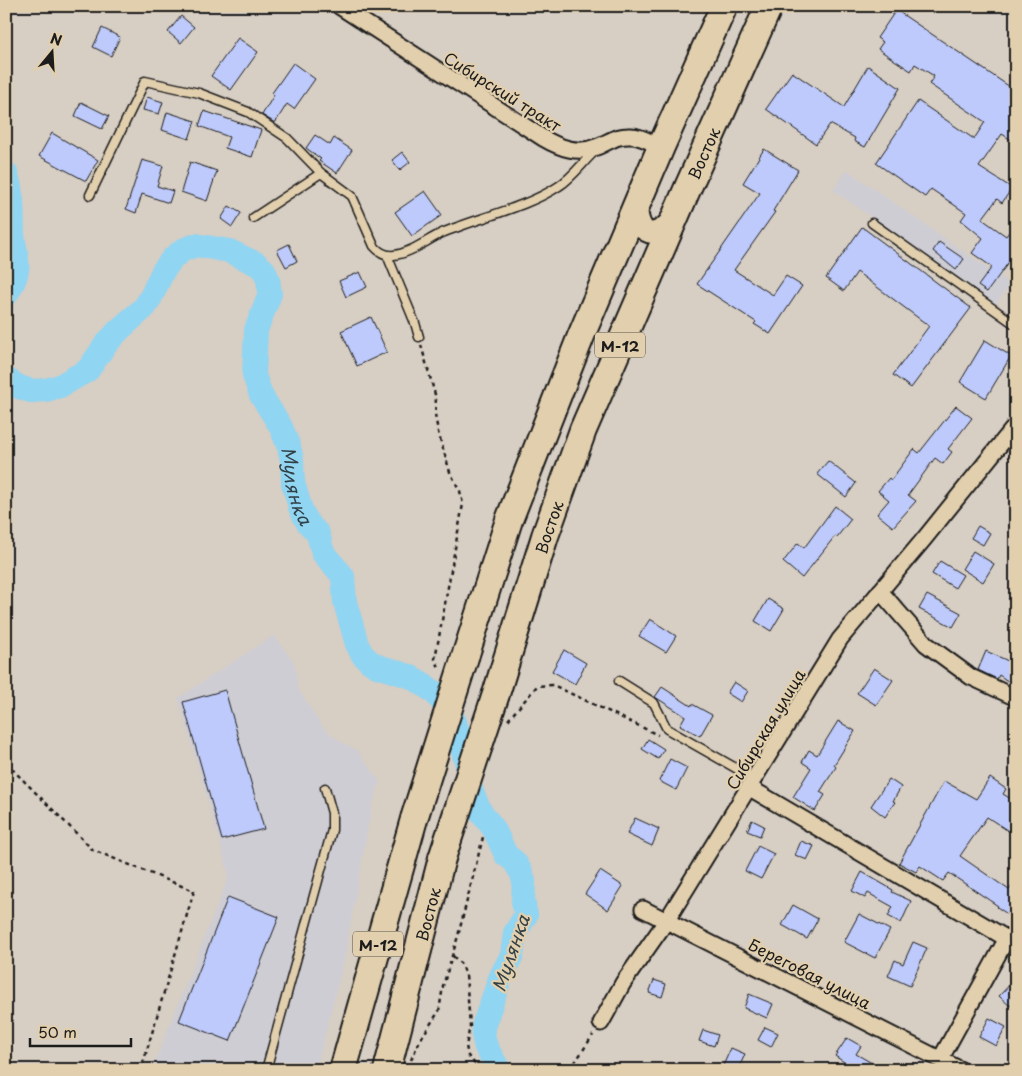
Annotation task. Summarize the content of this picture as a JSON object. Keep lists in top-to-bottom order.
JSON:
{
  "streets": {
    "highway": ["Восток", "М-12"],
    "street": ["Сибирский тракт", "Сибирская улица", "Береговая улица"]
  },
  "crossings": [
    ["Сибирский тракт", "М-12"],
    ["Сибирская улица", "Береговая улица"]
  ],
  "water": ["Мулянка"],
  "scale_bar": "50 m",
  "north": "top"
}
